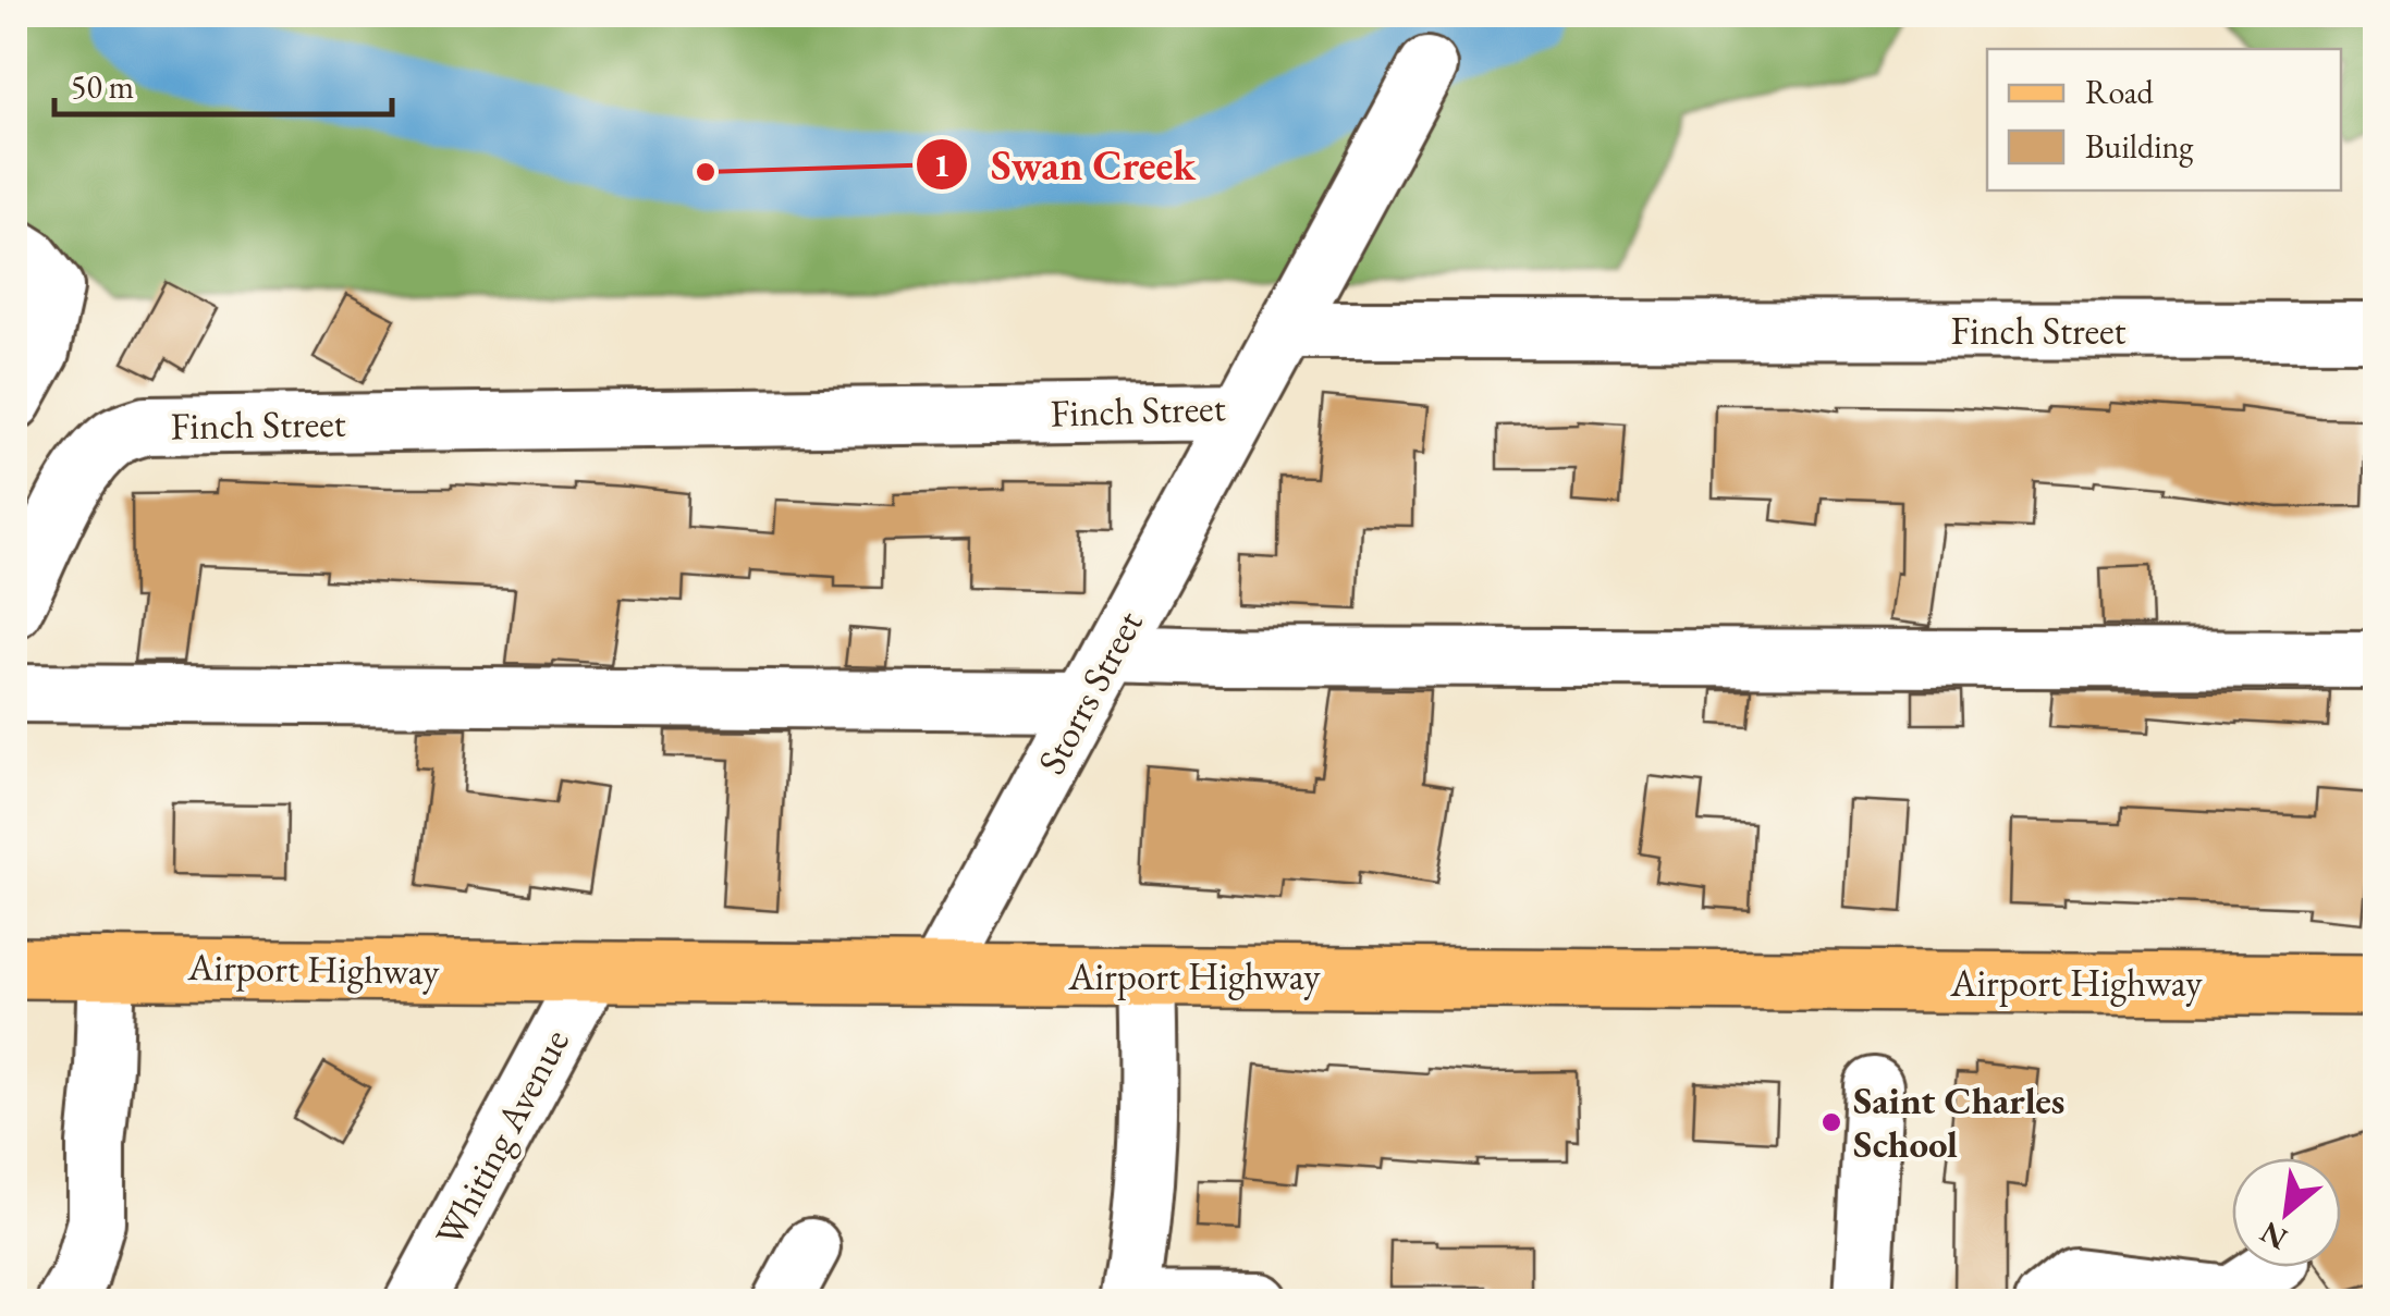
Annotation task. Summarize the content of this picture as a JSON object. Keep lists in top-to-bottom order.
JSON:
{
  "streets": {
    "main road": ["Airport Highway"],
    "street": ["Finch Street", "Storrs Street", "Whiting Avenue"]
  },
  "crossings": [
    ["Finch Street", "Storrs Street"],
    ["Storrs Street", "Airport Highway"],
    ["Airport Highway", "Whiting Avenue"]
  ],
  "places": ["Swan Creek", "Saint Charles School"],
  "legend": ["Road", "Building"],
  "scale_bar": "50 m",
  "north": "bottom left"
}
